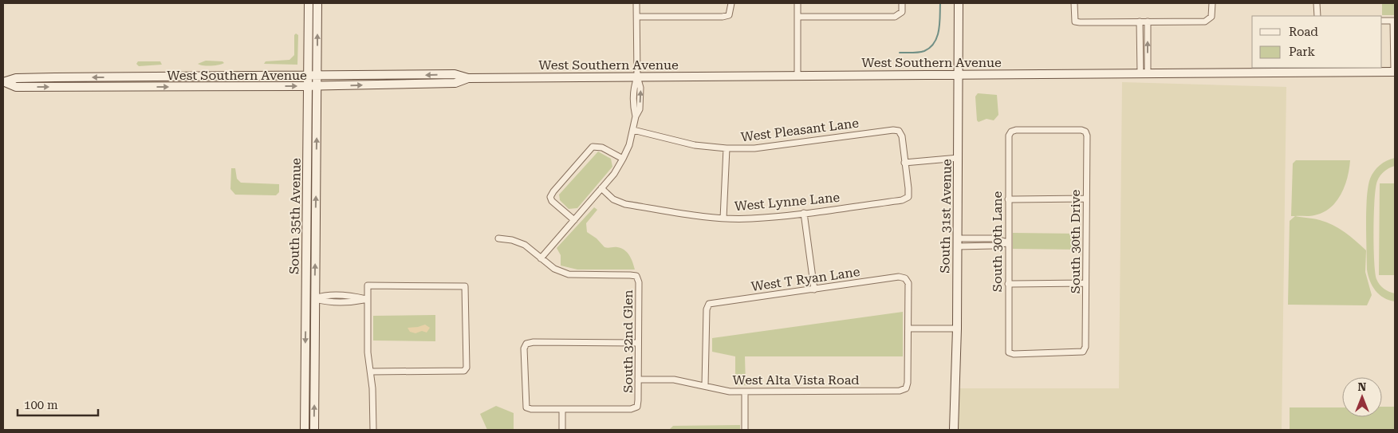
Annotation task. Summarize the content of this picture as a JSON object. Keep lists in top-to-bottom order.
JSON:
{
  "streets": {
    "main road": ["West Southern Avenue", "South 35th Avenue", "South 31st Avenue"],
    "street": [
      "West Pleasant Lane",
      "West Lynne Lane",
      "South 30th Lane",
      "South 30th Drive",
      "West T Ryan Lane",
      "South 32nd Glen",
      "West Alta Vista Road"
    ]
  },
  "crossings": [
    ["West Southern Avenue", "South 35th Avenue"],
    ["West Southern Avenue", "South 31st Avenue"],
    ["West Pleasant Lane", "West Lynne Lane"],
    ["South 30th Lane", "South 30th Drive"],
    ["West T Ryan Lane", "West Alta Vista Road"],
    ["South 32nd Glen", "West Alta Vista Road"]
  ],
  "legend": ["Road", "Park"],
  "scale_bar": "100 m",
  "north": "top"
}
